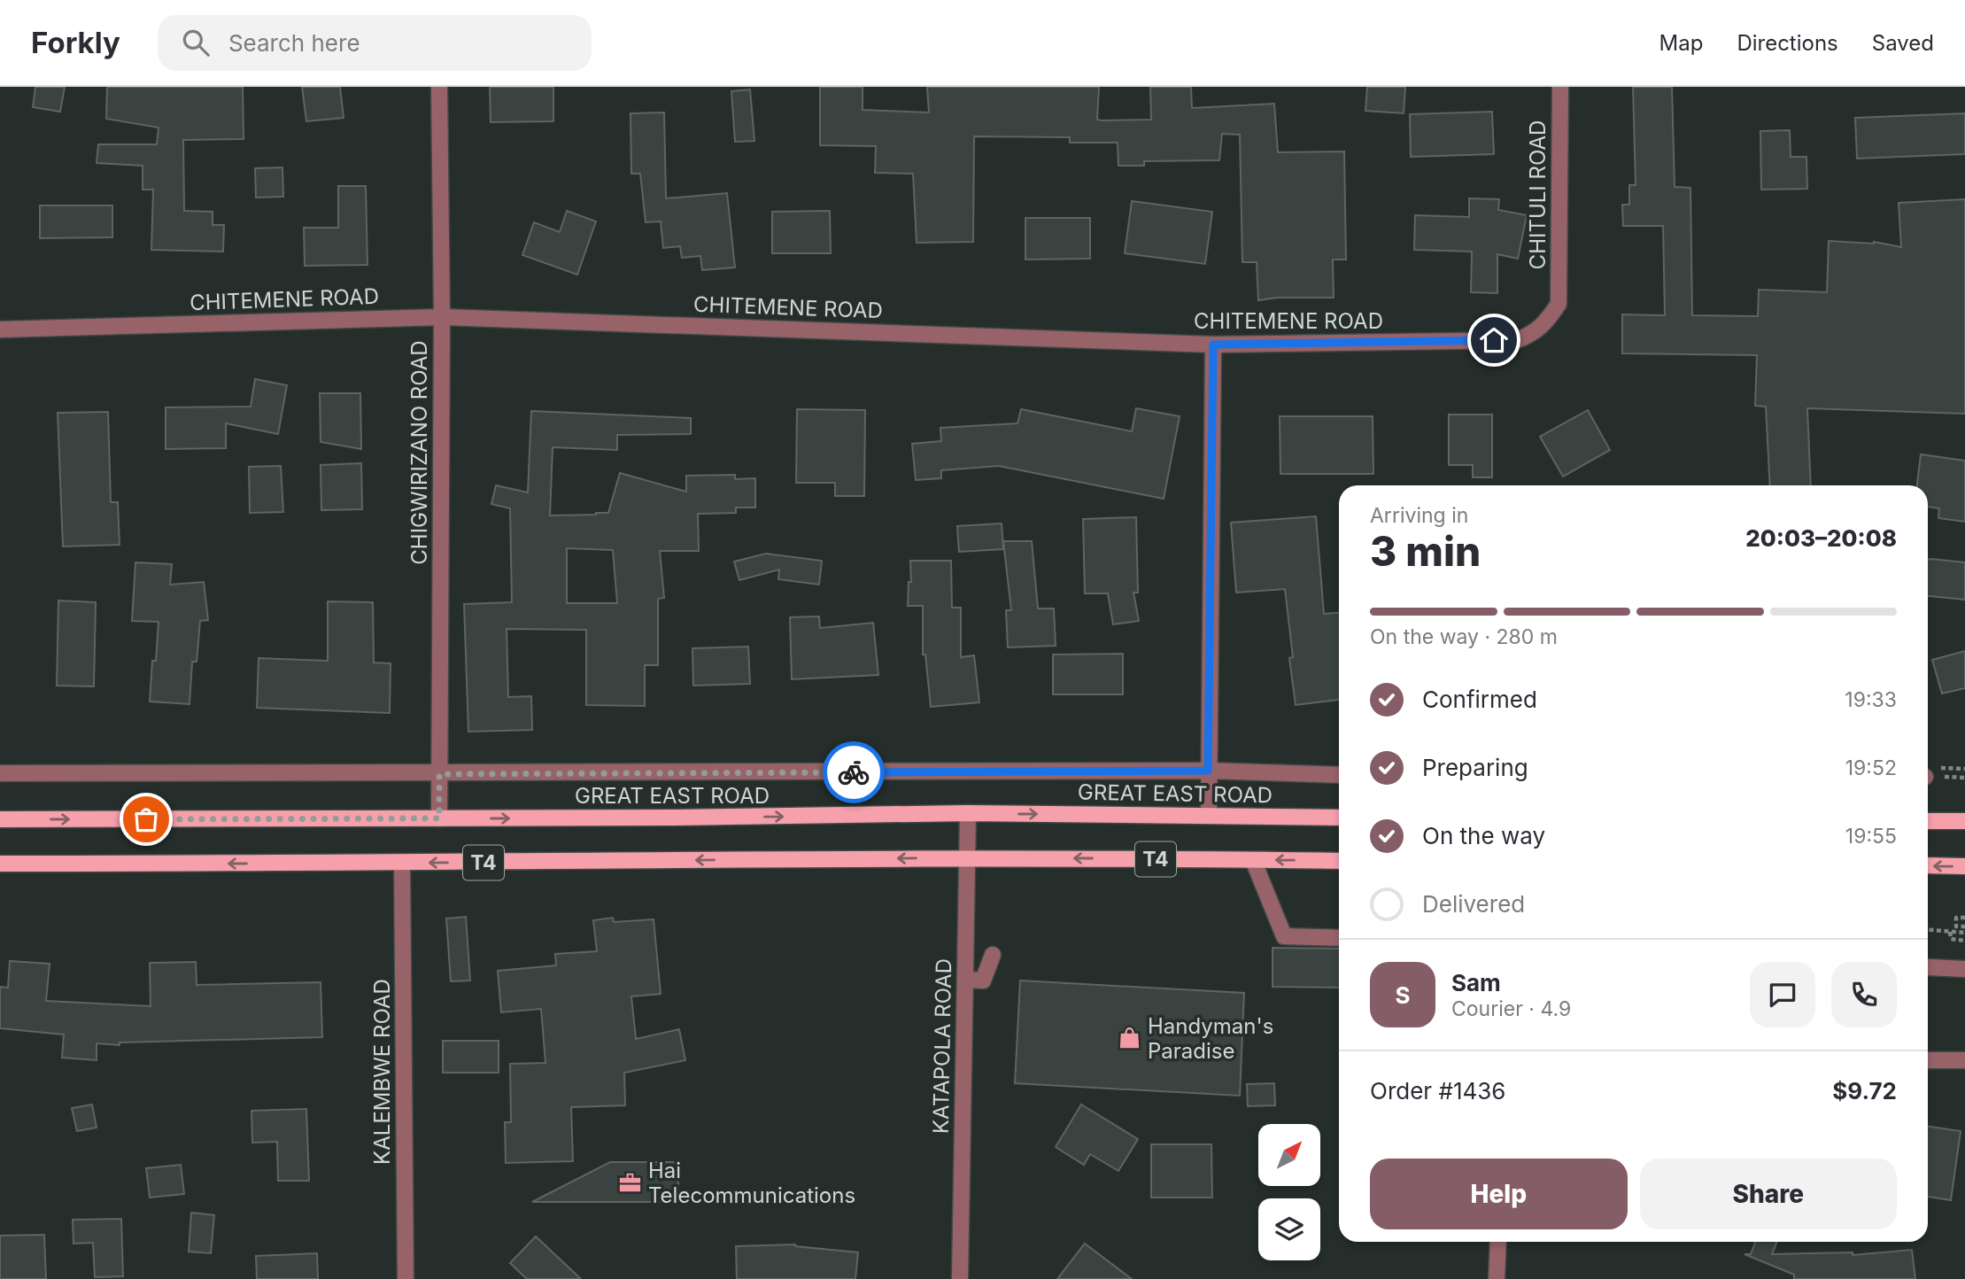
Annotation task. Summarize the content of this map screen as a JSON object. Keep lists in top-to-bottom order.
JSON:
{
  "streets": {
    "main road": ["GREAT EAST ROAD", "T4"],
    "street": [
      "CHITULI ROAD",
      "CHITEMENE ROAD",
      "CHIGWIRIZANO ROAD",
      "KATAPOLA ROAD",
      "KALEMBWE ROAD"
    ]
  },
  "crossings": [
    ["CHITULI ROAD", "CHITEMENE ROAD"],
    ["CHITEMENE ROAD", "CHIGWIRIZANO ROAD"],
    ["CHIGWIRIZANO ROAD", "GREAT EAST ROAD"],
    ["GREAT EAST ROAD", "KATAPOLA ROAD"],
    ["T4", "KATAPOLA ROAD"],
    ["T4", "KALEMBWE ROAD"]
  ],
  "places": {
    "shop": ["Handyman's Paradise"],
    "office": ["Hai Telecommunications"]
  },
  "north": "top right",
  "page": {
    "header": "Forkly",
    "search": "Search here",
    "nav": ["Map", "Directions", "Saved"],
    "heading": ["3 min", "Arriving in", "20:03–20:08"],
    "panel": [
      "Sam",
      "Courier · 4.9",
      "Order #1436",
      "$9.72"
    ],
    "bar": "On the way · 280 m",
    "list": [
      ["Confirmed", "19:33"],
      ["Preparing", "19:52"],
      ["On the way", "19:55"],
      "Delivered"
    ],
    "round": "S",
    "buttons": ["Help", "Share"]
  }
}
